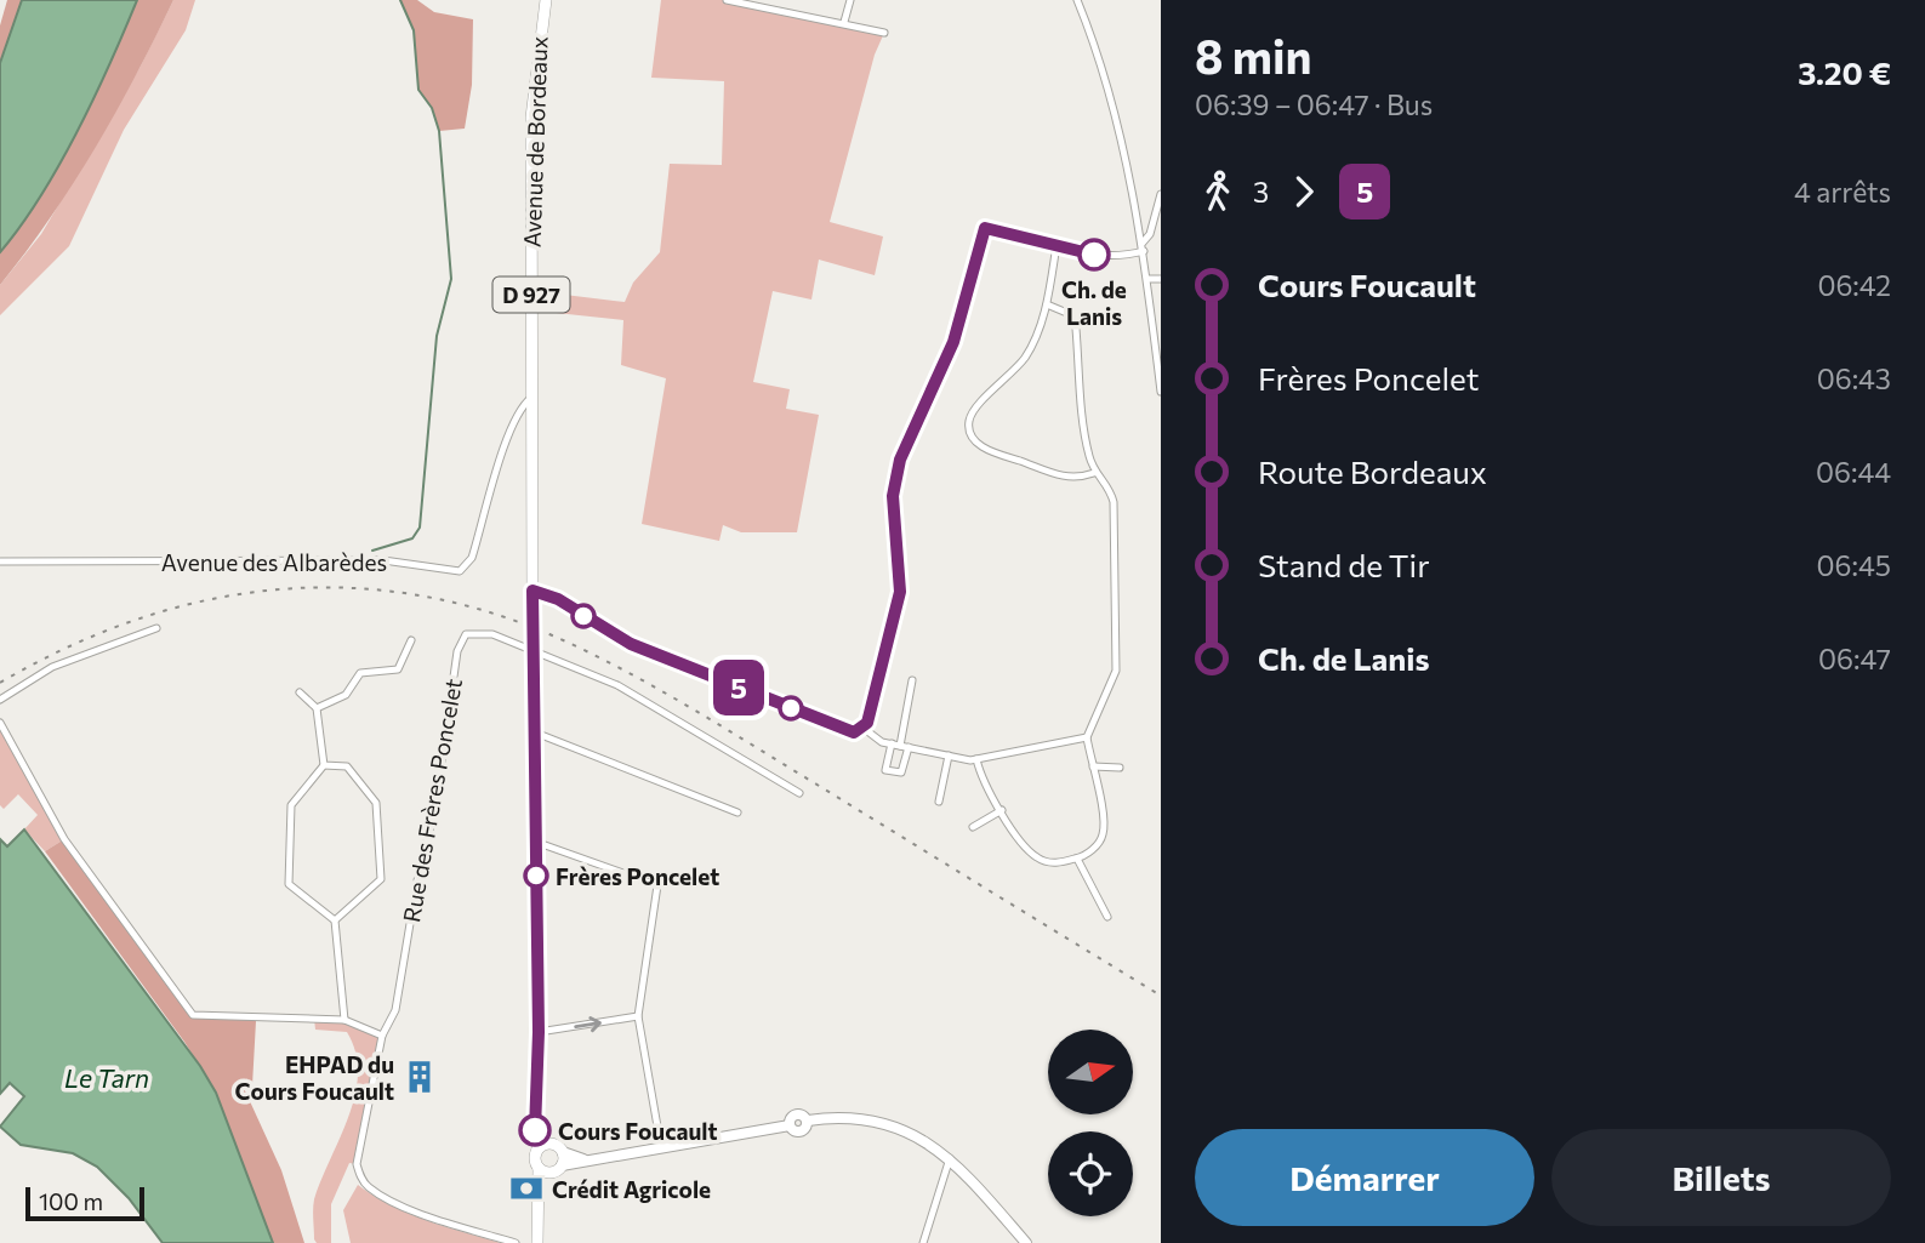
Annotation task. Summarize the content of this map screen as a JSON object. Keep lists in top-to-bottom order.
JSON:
{
  "streets": {
    "main road": ["Avenue de Bordeaux", "D 927"],
    "street": ["Avenue des Albarèdes", "Rue des Frères Poncelet"]
  },
  "crossings": [
    ["Avenue de Bordeaux", "D 927"],
    ["Avenue de Bordeaux", "Avenue des Albarèdes"],
    ["D 927", "Rue des Frères Poncelet"]
  ],
  "water": ["Le Tarn"],
  "places": {
    "other": ["Ch. de Lanis", "Frères Poncelet", "Cours Foucault"],
    "building": ["EHPAD du Cours Foucault"],
    "bank": ["Crédit Agricole"]
  },
  "lines": ["bus line 5"],
  "scale_bar": "100 m",
  "north": "right",
  "page": {
    "on_map": "5",
    "heading": ["8 min", "06:39 – 06:47 · Bus", "3.20 €"],
    "legs": ["3", "5", "4 arrêts"],
    "list": [
      {
        "name": "Cours Foucault",
        "value": "06:42"
      },
      {
        "name": "Frères Poncelet",
        "value": "06:43"
      },
      {
        "name": "Route Bordeaux",
        "value": "06:44"
      },
      {
        "name": "Stand de Tir",
        "value": "06:45"
      },
      {
        "name": "Ch. de Lanis",
        "value": "06:47"
      }
    ],
    "buttons": ["Démarrer", "Billets"],
    "scale": "100 m"
  }
}
